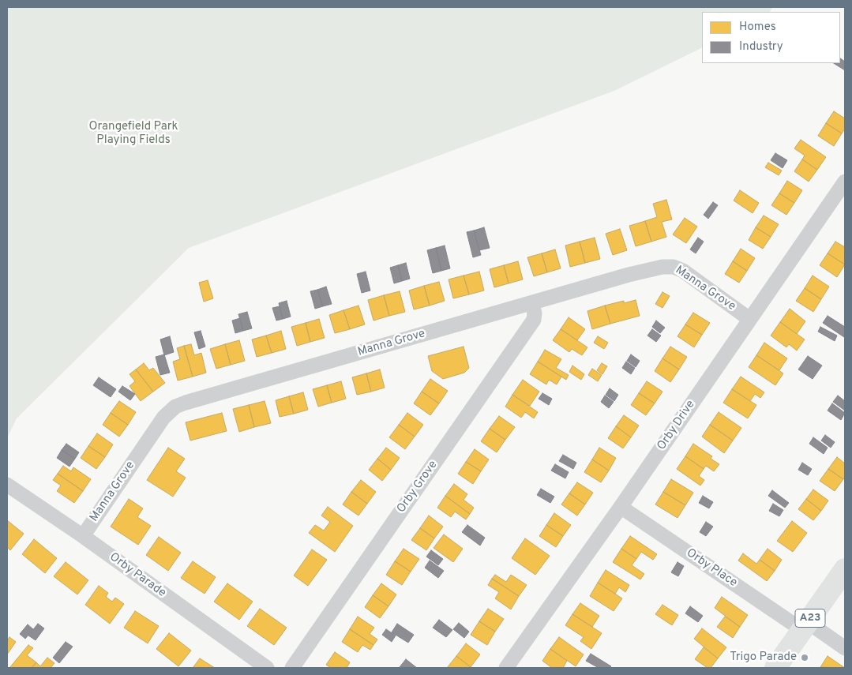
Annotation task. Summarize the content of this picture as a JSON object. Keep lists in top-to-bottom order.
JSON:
{
  "streets": {
    "main road": ["A23"],
    "street": [
      "Manna Grove",
      "Orby Drive",
      "Orby Grove",
      "Orby Place",
      "Orby Parade"
    ]
  },
  "crossings": [
    ["Manna Grove", "Orby Drive"],
    ["Manna Grove", "Orby Grove"],
    ["Manna Grove", "Orby Parade"],
    ["Orby Drive", "Orby Place"],
    ["Orby Place", "A23"]
  ],
  "parks": ["Orangefield Park Playing Fields"],
  "places": ["Trigo Parade"],
  "legend": ["Homes", "Industry"]
}
